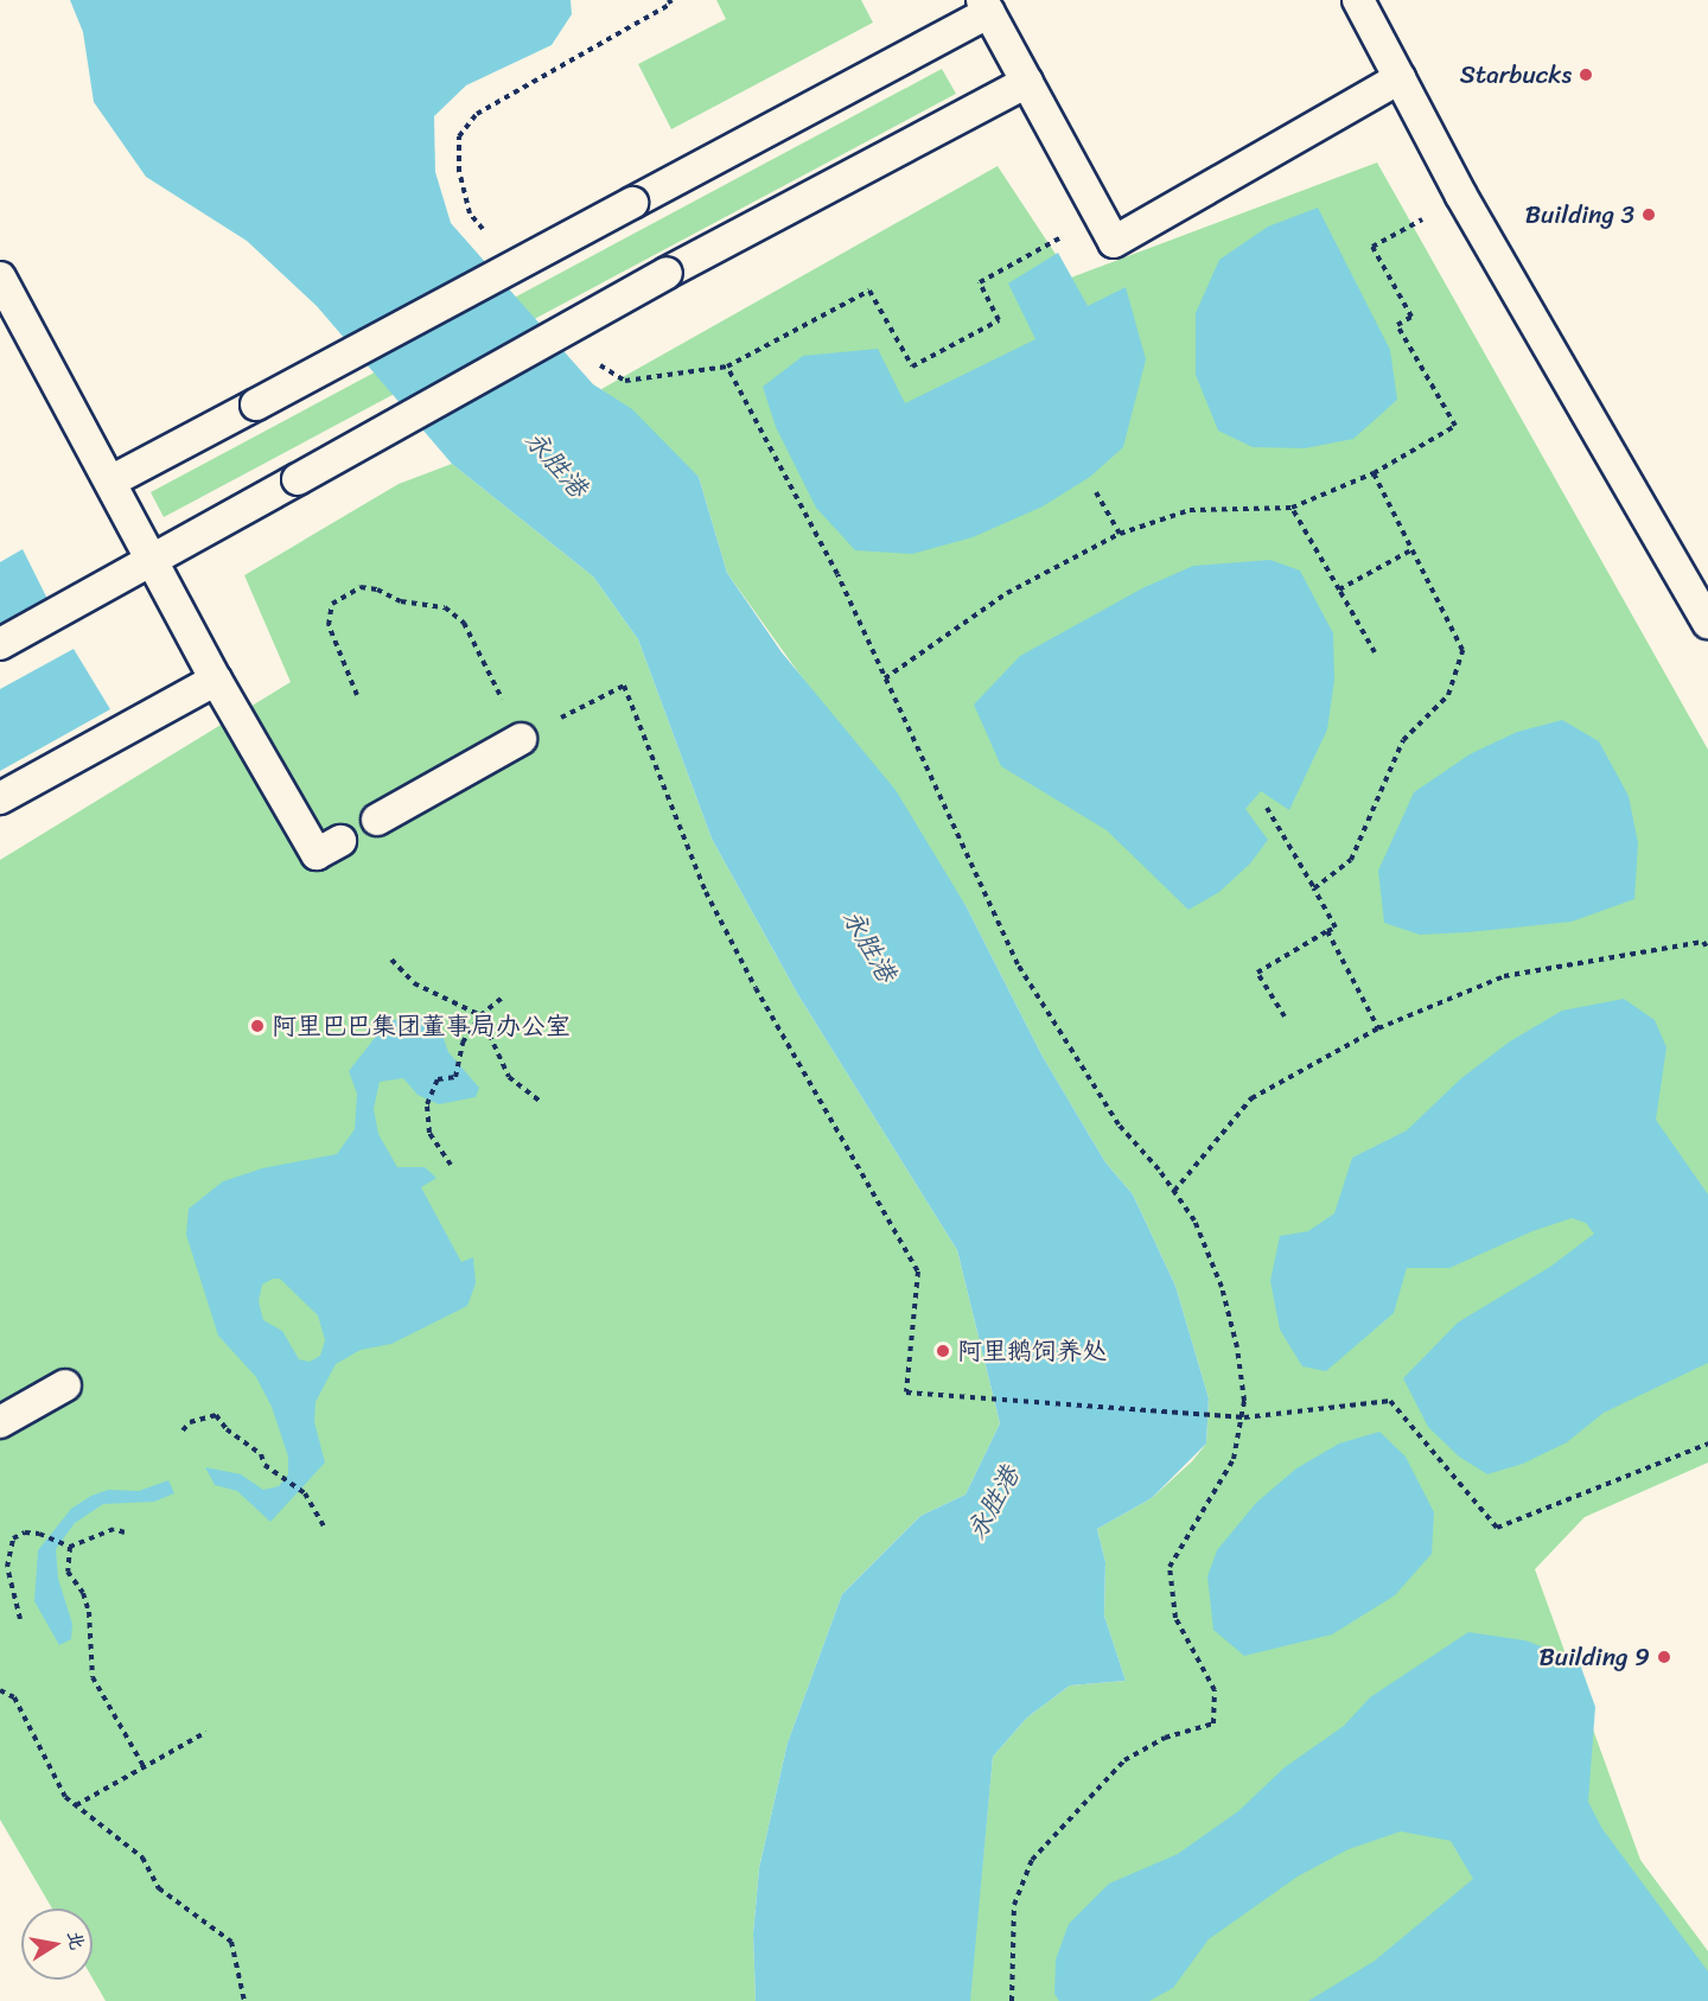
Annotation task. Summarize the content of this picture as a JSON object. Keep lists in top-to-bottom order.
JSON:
{
  "water": ["永胜港"],
  "places": [
    "Starbucks",
    "Building 3",
    "阿里巴巴集团董事局办公室",
    "阿里鹅饲养处",
    "Building 9"
  ],
  "north": "right"
}
